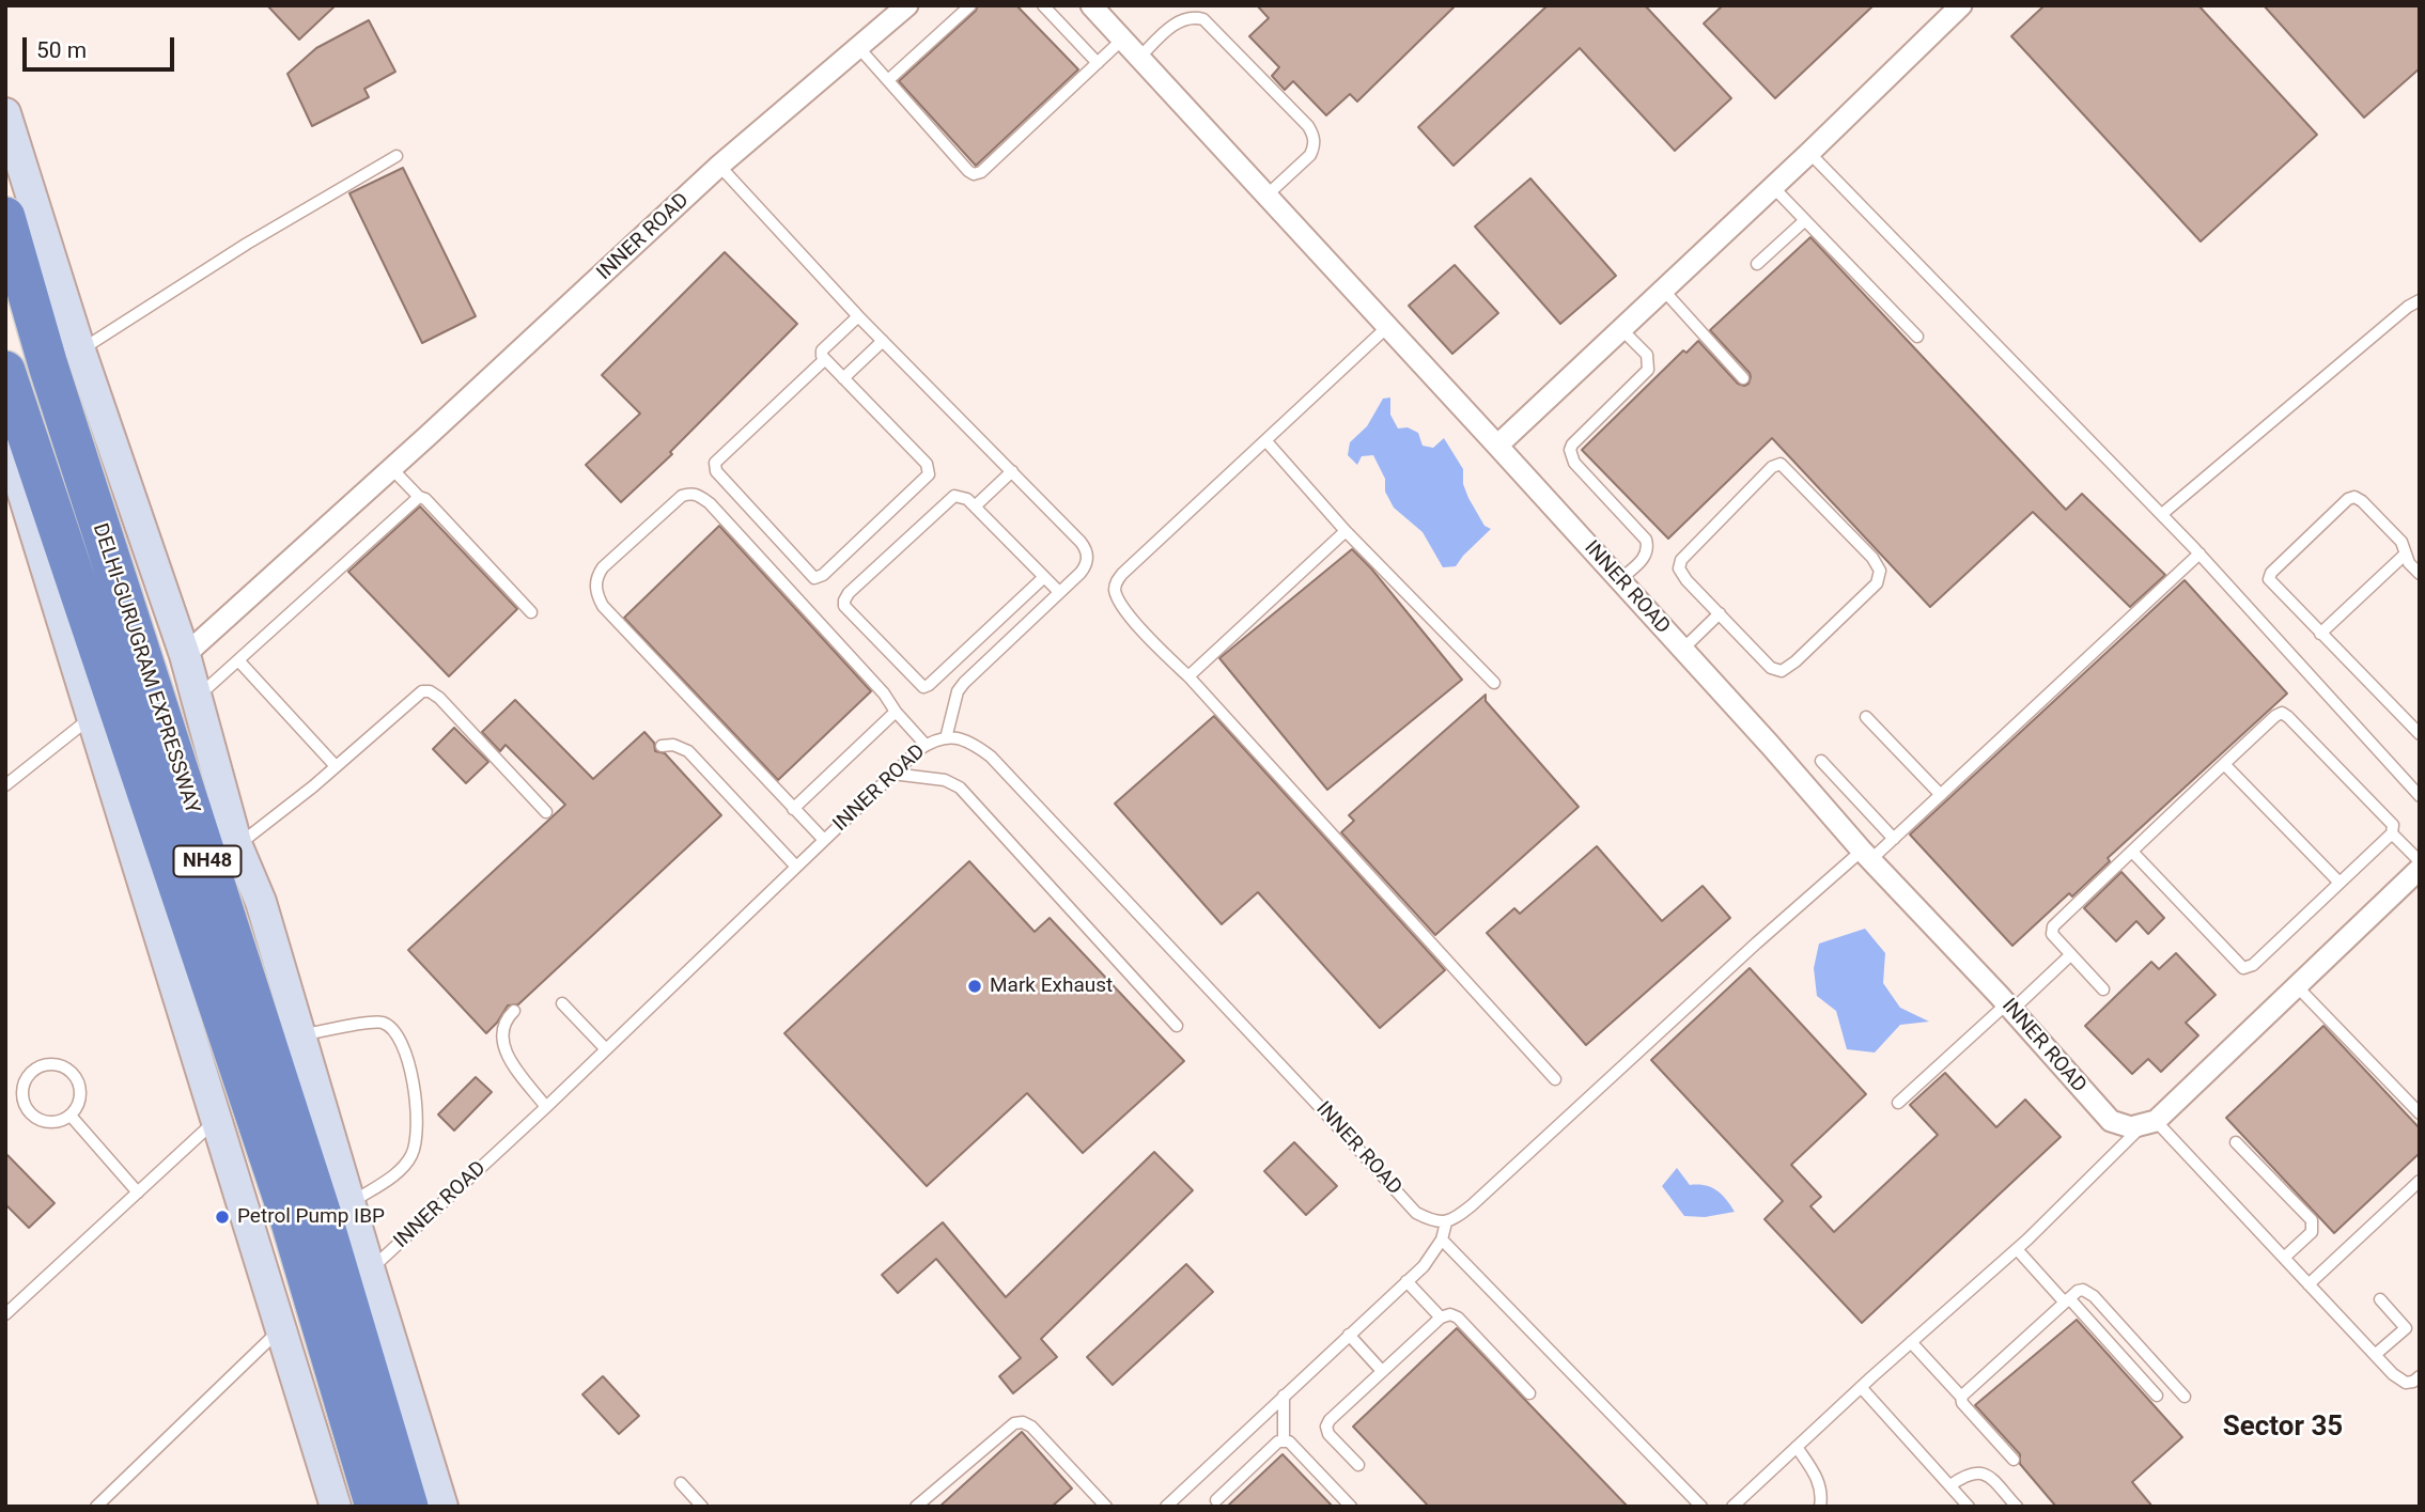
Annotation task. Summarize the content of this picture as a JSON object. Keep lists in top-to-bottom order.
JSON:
{
  "streets": {
    "highway": ["DELHI-GURUGRAM EXPRESSWAY", "NH48"],
    "street": ["INNER ROAD"]
  },
  "districts": ["Sector 35"],
  "places": ["Mark Exhaust", "Petrol Pump IBP"],
  "scale_bar": "50 m"
}
